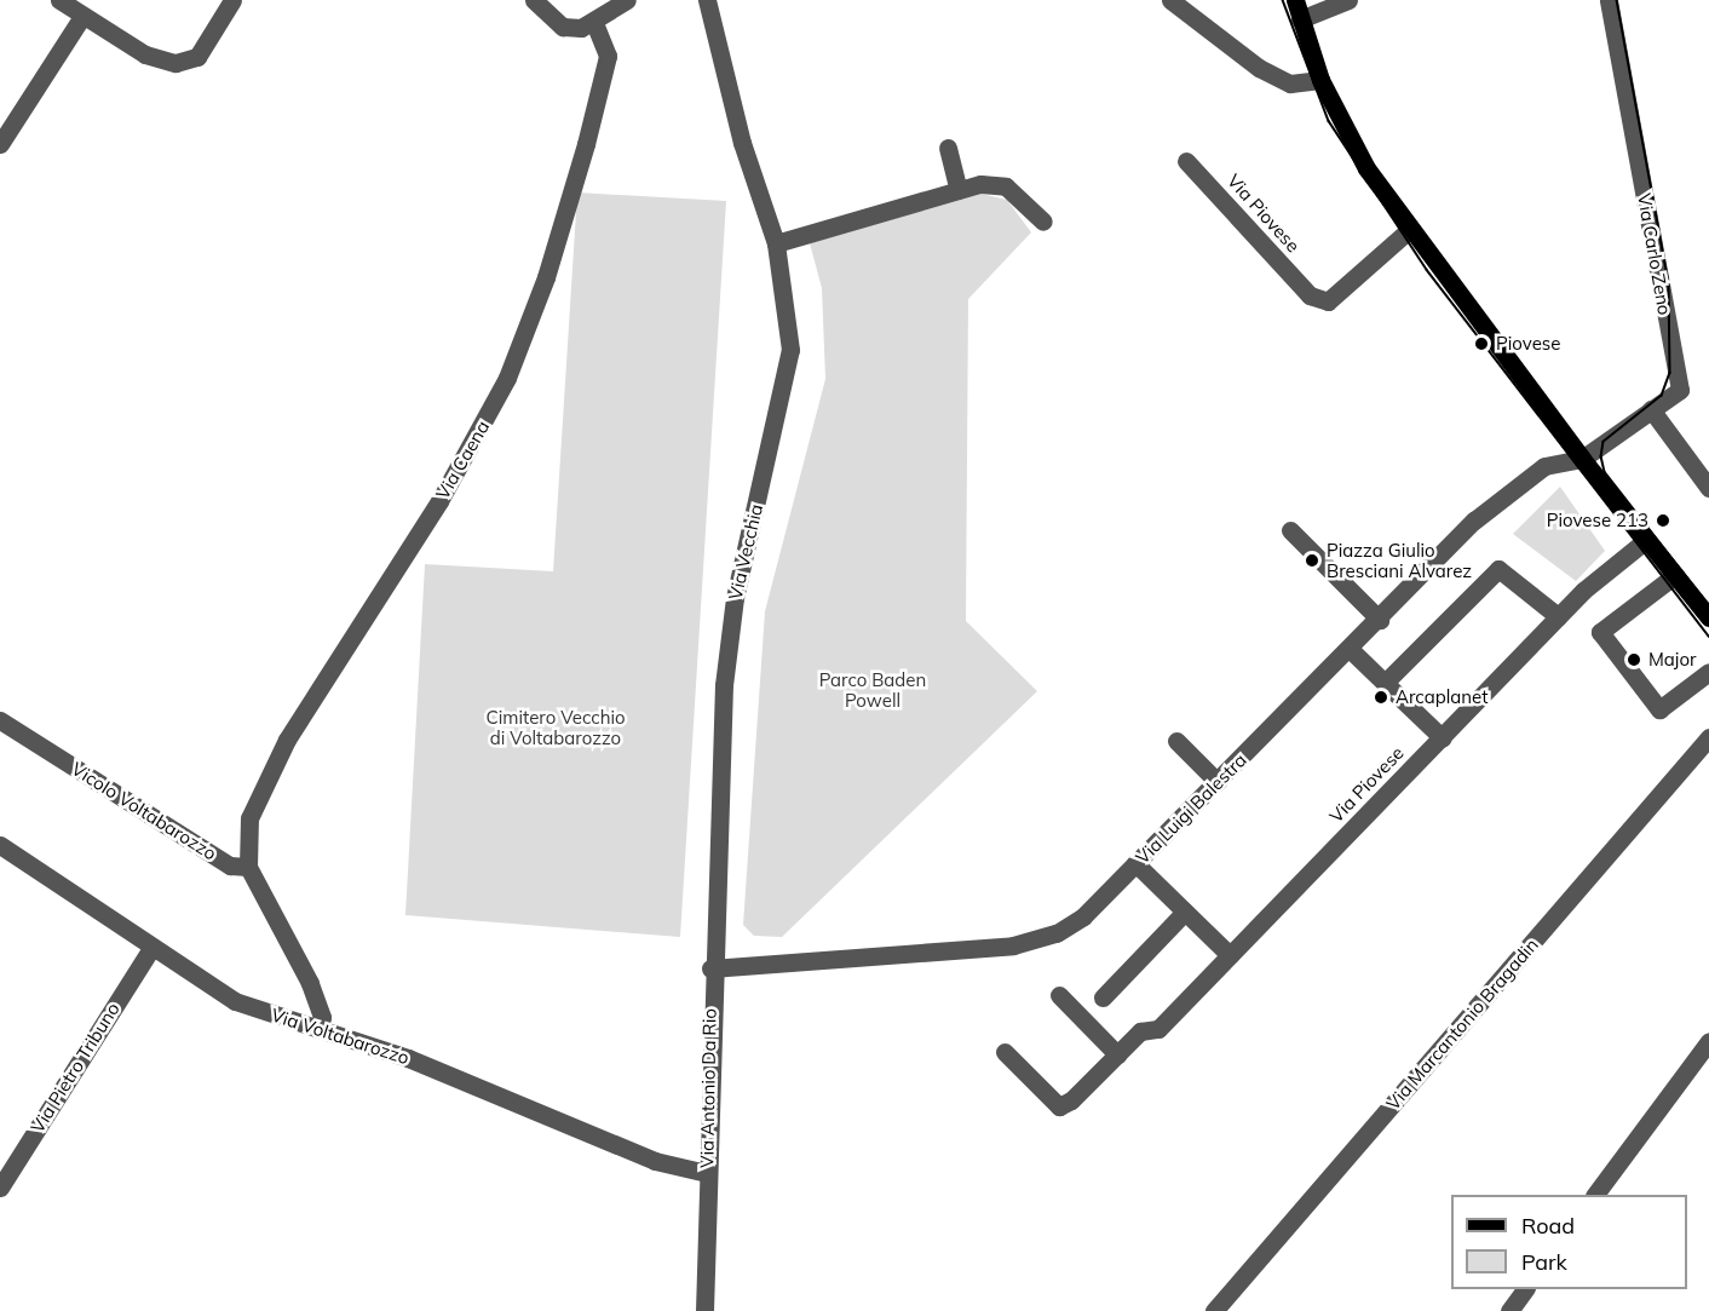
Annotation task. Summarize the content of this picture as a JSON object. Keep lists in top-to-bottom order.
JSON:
{
  "streets": {
    "street": [
      "Via Piovese",
      "Via Carlo Zeno",
      "Via Caena",
      "Via Vecchia",
      "Via Luigi Balestra",
      "Vicolo Voltabarozzo",
      "Via Marcantonio Bragadin",
      "Via Voltabarozzo",
      "Via Pietro Tribuno",
      "Via Antonio Da Rio"
    ]
  },
  "crossings": [
    ["Via Carlo Zeno", "Via Luigi Balestra"],
    ["Via Caena", "Vicolo Voltabarozzo"],
    ["Via Vecchia", "Via Antonio Da Rio"],
    ["Via Luigi Balestra", "Via Antonio Da Rio"],
    ["Via Voltabarozzo", "Via Pietro Tribuno"],
    ["Via Voltabarozzo", "Via Antonio Da Rio"]
  ],
  "parks": ["Parco Baden Powell", "Cimitero Vecchio di Voltabarozzo"],
  "places": [
    "Piovese",
    "Piovese 213",
    "Piazza Giulio Bresciani Alvarez",
    "Major",
    "Arcaplanet"
  ],
  "legend": ["Road", "Park"]
}
